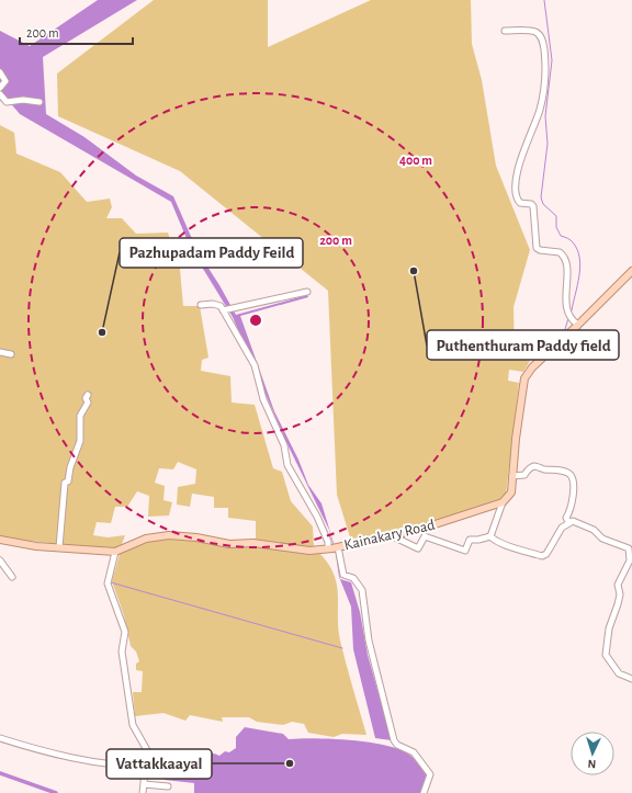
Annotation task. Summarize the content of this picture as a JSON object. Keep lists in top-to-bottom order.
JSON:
{
  "streets": {
    "main road": ["Kainakary Road"]
  },
  "places": ["Puthenthuram Paddy field", "Pazhupadam Paddy Feild", "Vattakkaayal"],
  "scale_bar": "200 m",
  "north": "bottom",
  "rings": ["400 m", "200 m"]
}
